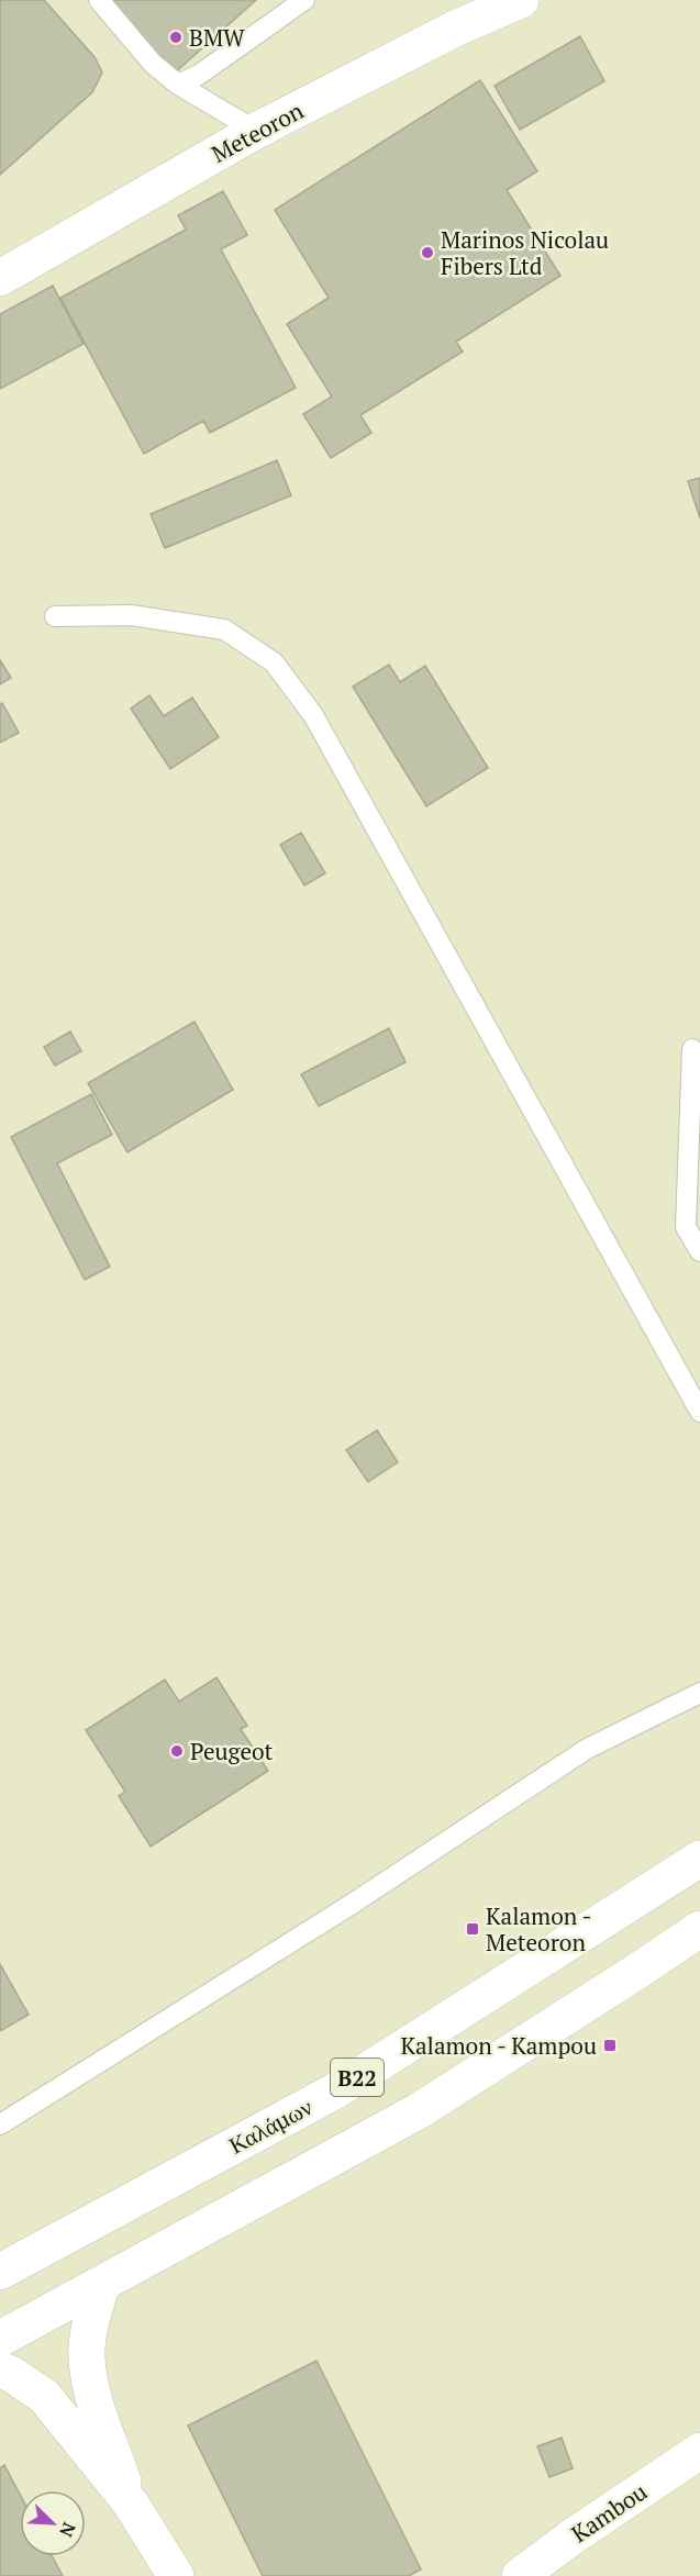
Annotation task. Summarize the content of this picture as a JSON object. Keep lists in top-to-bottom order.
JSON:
{
  "streets": {
    "main road": [
      "Meteoron",
      "B22",
      "Καλάμων",
      "Kambou"
    ]
  },
  "places": {
    "other": ["BMW", "Marinos Nicolau Fibers Ltd", "Peugeot"],
    "transit": ["Kalamon - Meteoron", "Kalamon - Kampou"]
  },
  "north": "bottom right"
}
